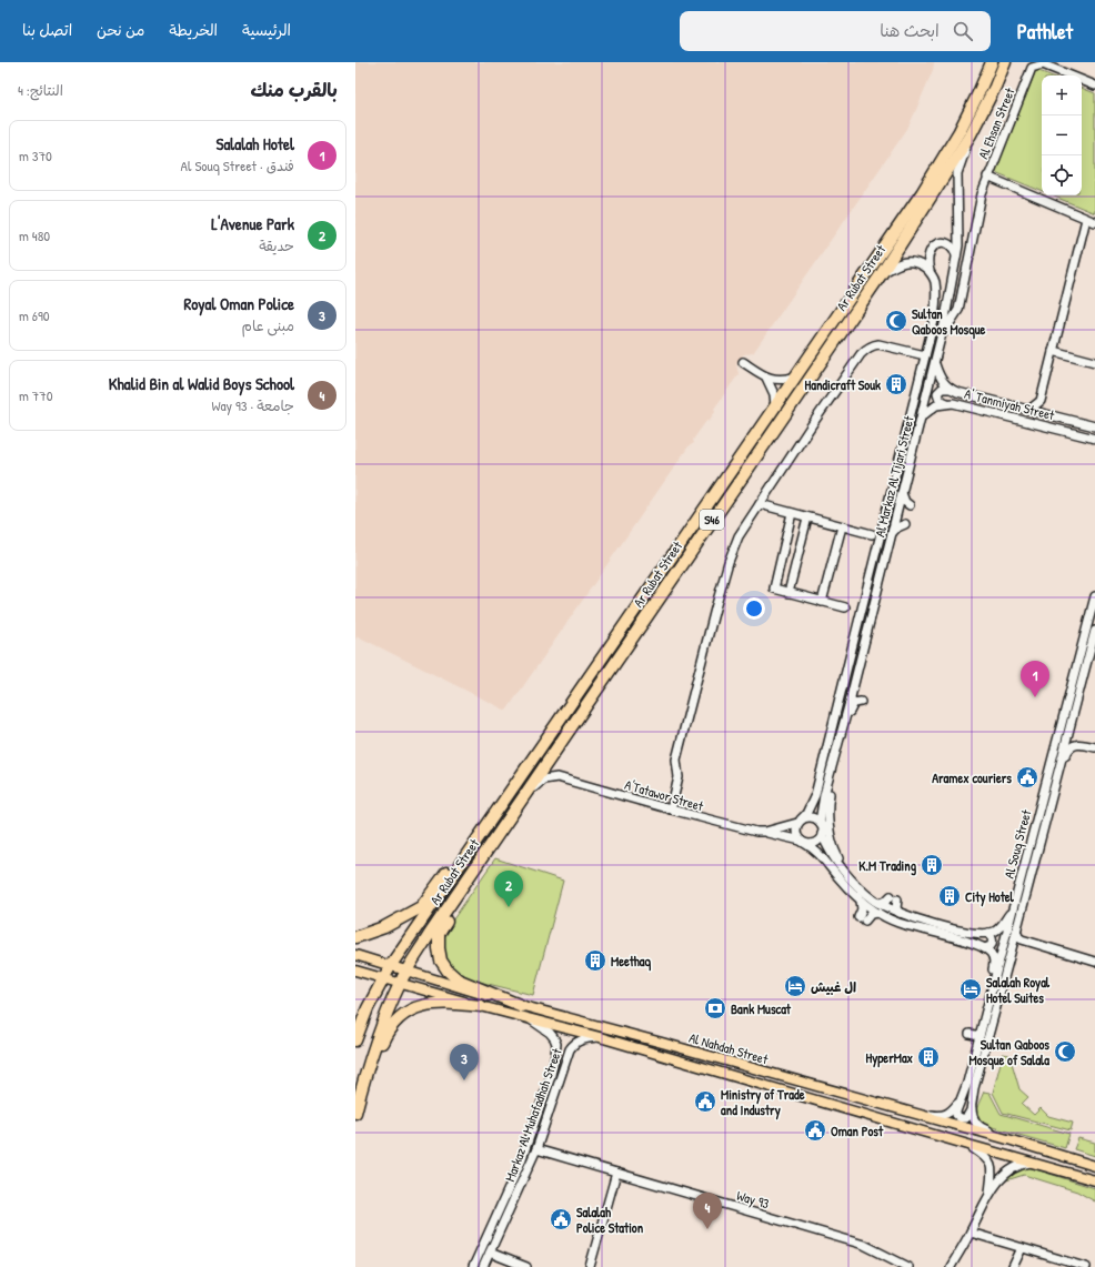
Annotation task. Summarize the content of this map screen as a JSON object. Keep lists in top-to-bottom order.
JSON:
{
  "streets": {
    "highway": ["Ar Rubat Street", "S46"],
    "main road": ["Al Nahdah Street"],
    "street": [
      "Al Ehsan Street",
      "A' Tanmiyah Street",
      "Al Markaz Al Tijari Street",
      "A'Tatawor Street",
      "Al Souq Street",
      "Markaz Al Muhafadhah Street",
      "Way 93"
    ]
  },
  "crossings": [
    ["Ar Rubat Street", "Al Markaz Al Tijari Street"],
    ["Ar Rubat Street", "A'Tatawor Street"],
    ["Ar Rubat Street", "Al Nahdah Street"],
    ["A' Tanmiyah Street", "Al Markaz Al Tijari Street"],
    ["Al Markaz Al Tijari Street", "A'Tatawor Street"],
    ["Al Nahdah Street", "Markaz Al Muhafadhah Street"],
    ["Markaz Al Muhafadhah Street", "Way 93"]
  ],
  "places": {
    "mosque": ["Sultan Qaboos Mosque", "Sultan Qaboos Mosque of Salala"],
    "building": [
      "Handicraft Souk",
      "K.M Trading",
      "City Hotel",
      "Meethaq",
      "HyperMax"
    ],
    "public building": [
      "Aramex couriers",
      "Ministry of Trade and Industry",
      "Oman Post",
      "Salalah Police Station"
    ],
    "hotel": ["ال غبيش", "Salalah Royal Hotel Suites"],
    "bank": ["Bank Muscat"]
  },
  "page": {
    "header": "Pathlet",
    "search": "ابحث هنا",
    "nav": [
      "الرئيسية",
      "الخريطة",
      "من نحن",
      "اتصل بنا"
    ],
    "heading": ["بالقرب منك", "النتائج: 4"],
    "map_buttons": ["+", "−"],
    "list": [
      {
        "mark": "1",
        "name": "Salalah Hotel",
        "note": "فندق · Al Souq Street",
        "value": "370 m"
      },
      {
        "mark": "2",
        "name": "L'Avenue Park",
        "note": "حديقة",
        "value": "480 m"
      },
      {
        "mark": "3",
        "name": "Royal Oman Police",
        "note": "مبنى عام",
        "value": "690 m"
      },
      {
        "mark": "4",
        "name": "Khalid Bin al Walid Boys School",
        "note": "جامعة · Way 93",
        "value": "770 m"
      }
    ],
    "pins": [
      "1",
      "2",
      "3",
      "4"
    ]
  }
}
